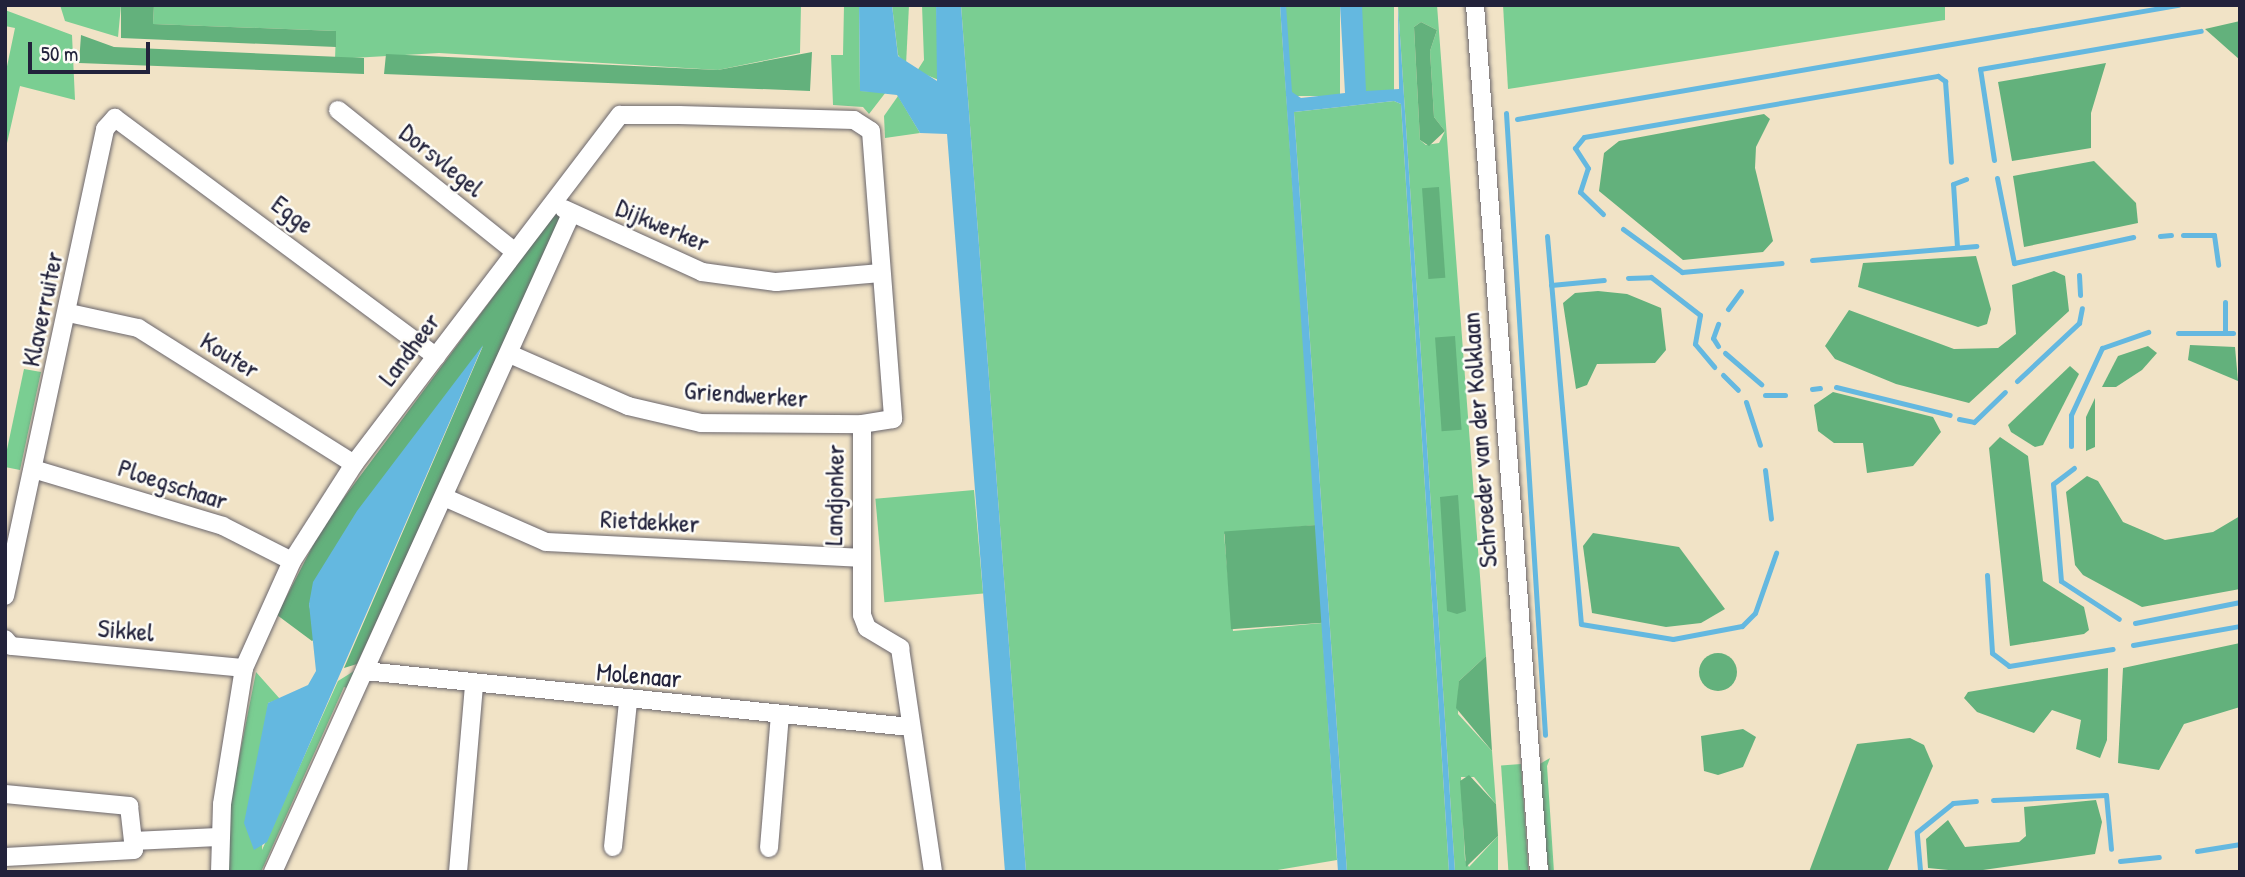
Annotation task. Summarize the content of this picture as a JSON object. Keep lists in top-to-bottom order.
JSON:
{
  "streets": {
    "street": [
      "Dorsvlegel",
      "Egge",
      "Dijkwerker",
      "Klaverruiter",
      "Landheer",
      "Kouter",
      "Griendwerker",
      "Schroeder van der Kolklaan",
      "Ploegschaar",
      "Landjonker",
      "Rietdekker",
      "Sikkel",
      "Molenaar"
    ]
  },
  "crossings": [
    ["Dorsvlegel", "Landheer"],
    ["Egge", "Klaverruiter"],
    ["Egge", "Landheer"],
    ["Dijkwerker", "Landheer"],
    ["Dijkwerker", "Landjonker"],
    ["Klaverruiter", "Kouter"],
    ["Klaverruiter", "Ploegschaar"],
    ["Landheer", "Kouter"],
    ["Landheer", "Ploegschaar"],
    ["Landheer", "Landjonker"],
    ["Landheer", "Sikkel"],
    ["Griendwerker", "Landjonker"],
    ["Landjonker", "Rietdekker"],
    ["Landjonker", "Molenaar"]
  ],
  "scale_bar": "50 m"
}
